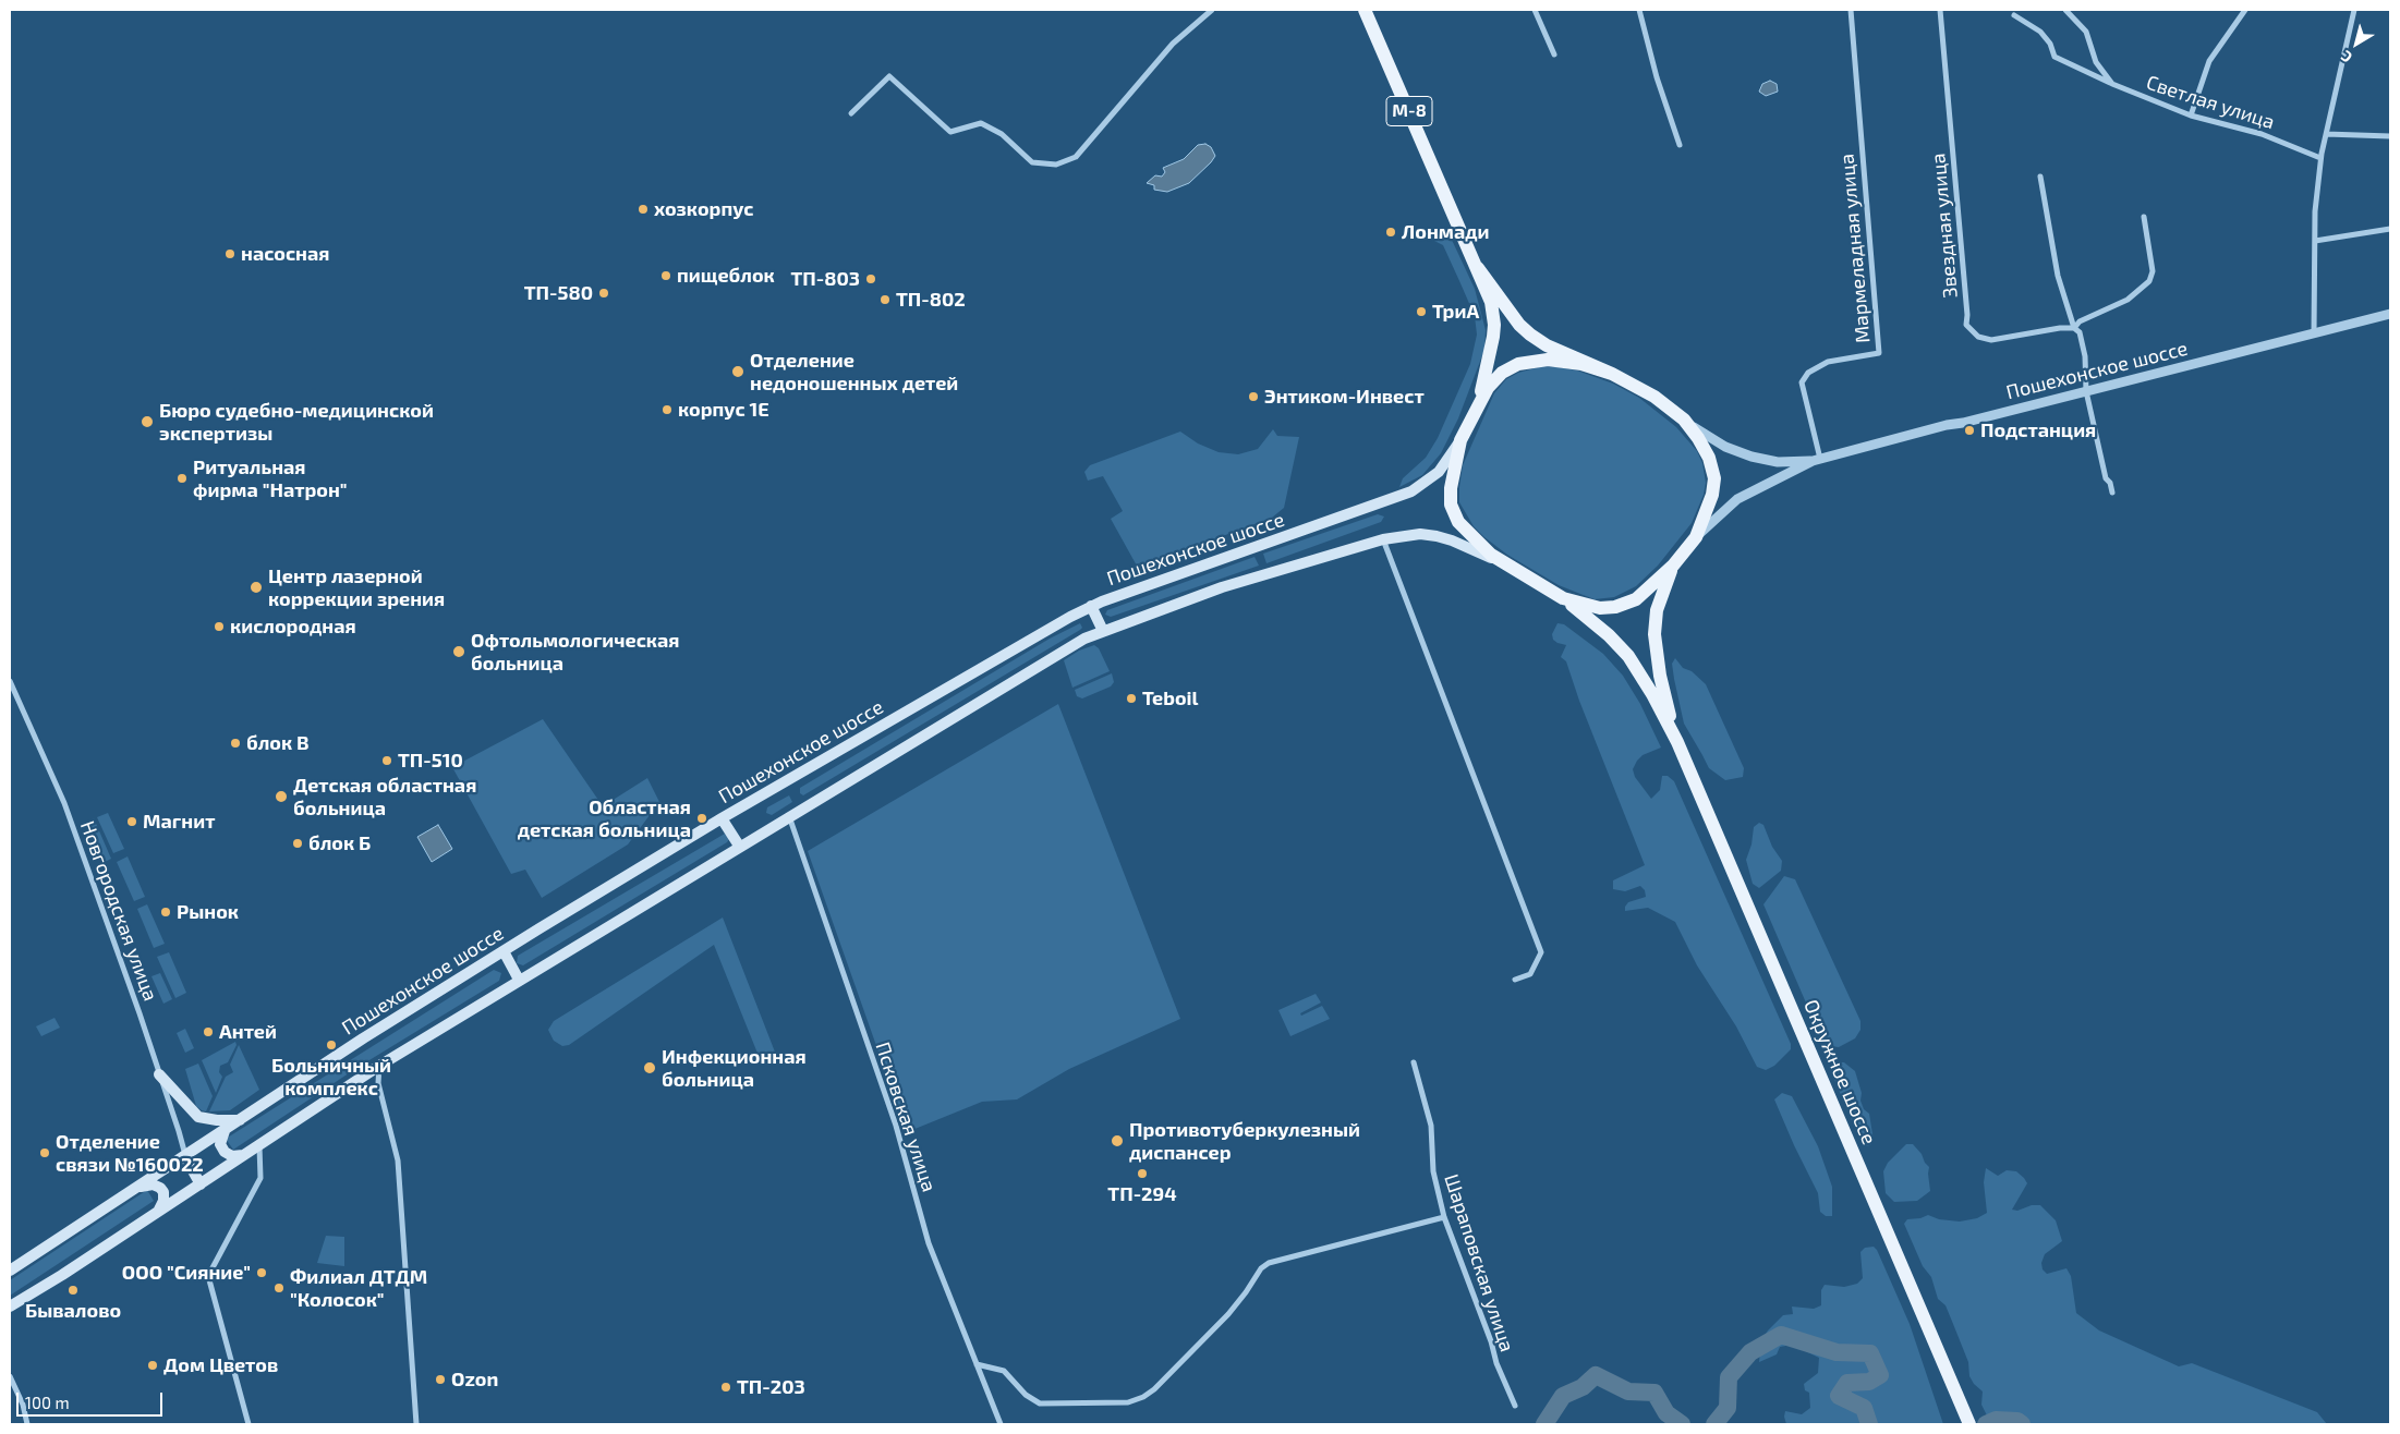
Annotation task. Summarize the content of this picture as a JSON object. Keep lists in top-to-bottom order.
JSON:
{
  "streets": {
    "main road": ["М-8", "Пошехонское шоссе", "Окружное шоссе"],
    "street": [
      "Светлая улица",
      "Звездная улица",
      "Мармеладная улица",
      "Новгородская улица",
      "Псковская улица",
      "Шараповская улица"
    ]
  },
  "crossings": [
    ["Мармеладная улица", "Пошехонское шоссе"],
    ["Пошехонское шоссе", "Новгородская улица"],
    ["Пошехонское шоссе", "Окружное шоссе"]
  ],
  "places": [
    "хозкорпус",
    "Лонмади",
    "насосная",
    "пищеблок",
    "ТП-803",
    "ТП-580",
    "ТП-802",
    "ТриА",
    "Отделение недоношенных детей",
    "Энтиком-Инвест",
    "корпус 1Е",
    "Бюро судебно-медицинской экспертизы",
    "Подстанция",
    "Ритуальная фирма \"Натрон\"",
    "Центр лазерной коррекции зрения",
    "кислородная",
    "Офтольмологическая больница",
    "Teboil",
    "блок В",
    "ТП-510",
    "Детская областная больница",
    "Областная детская больница",
    "Магнит",
    "блок Б",
    "Рынок",
    "Антей",
    "Больничный комплекс",
    "Инфекционная больница",
    "Противотуберкулезный диспансер",
    "Отделение связи №160022",
    "ТП-294",
    "ООО \"Сияние\"",
    "Филиал ДТДМ \"Колосок\"",
    "Бывалово",
    "Дом Цветов",
    "Ozon",
    "ТП-203"
  ],
  "scale_bar": "100 m",
  "north": "bottom left"
}
